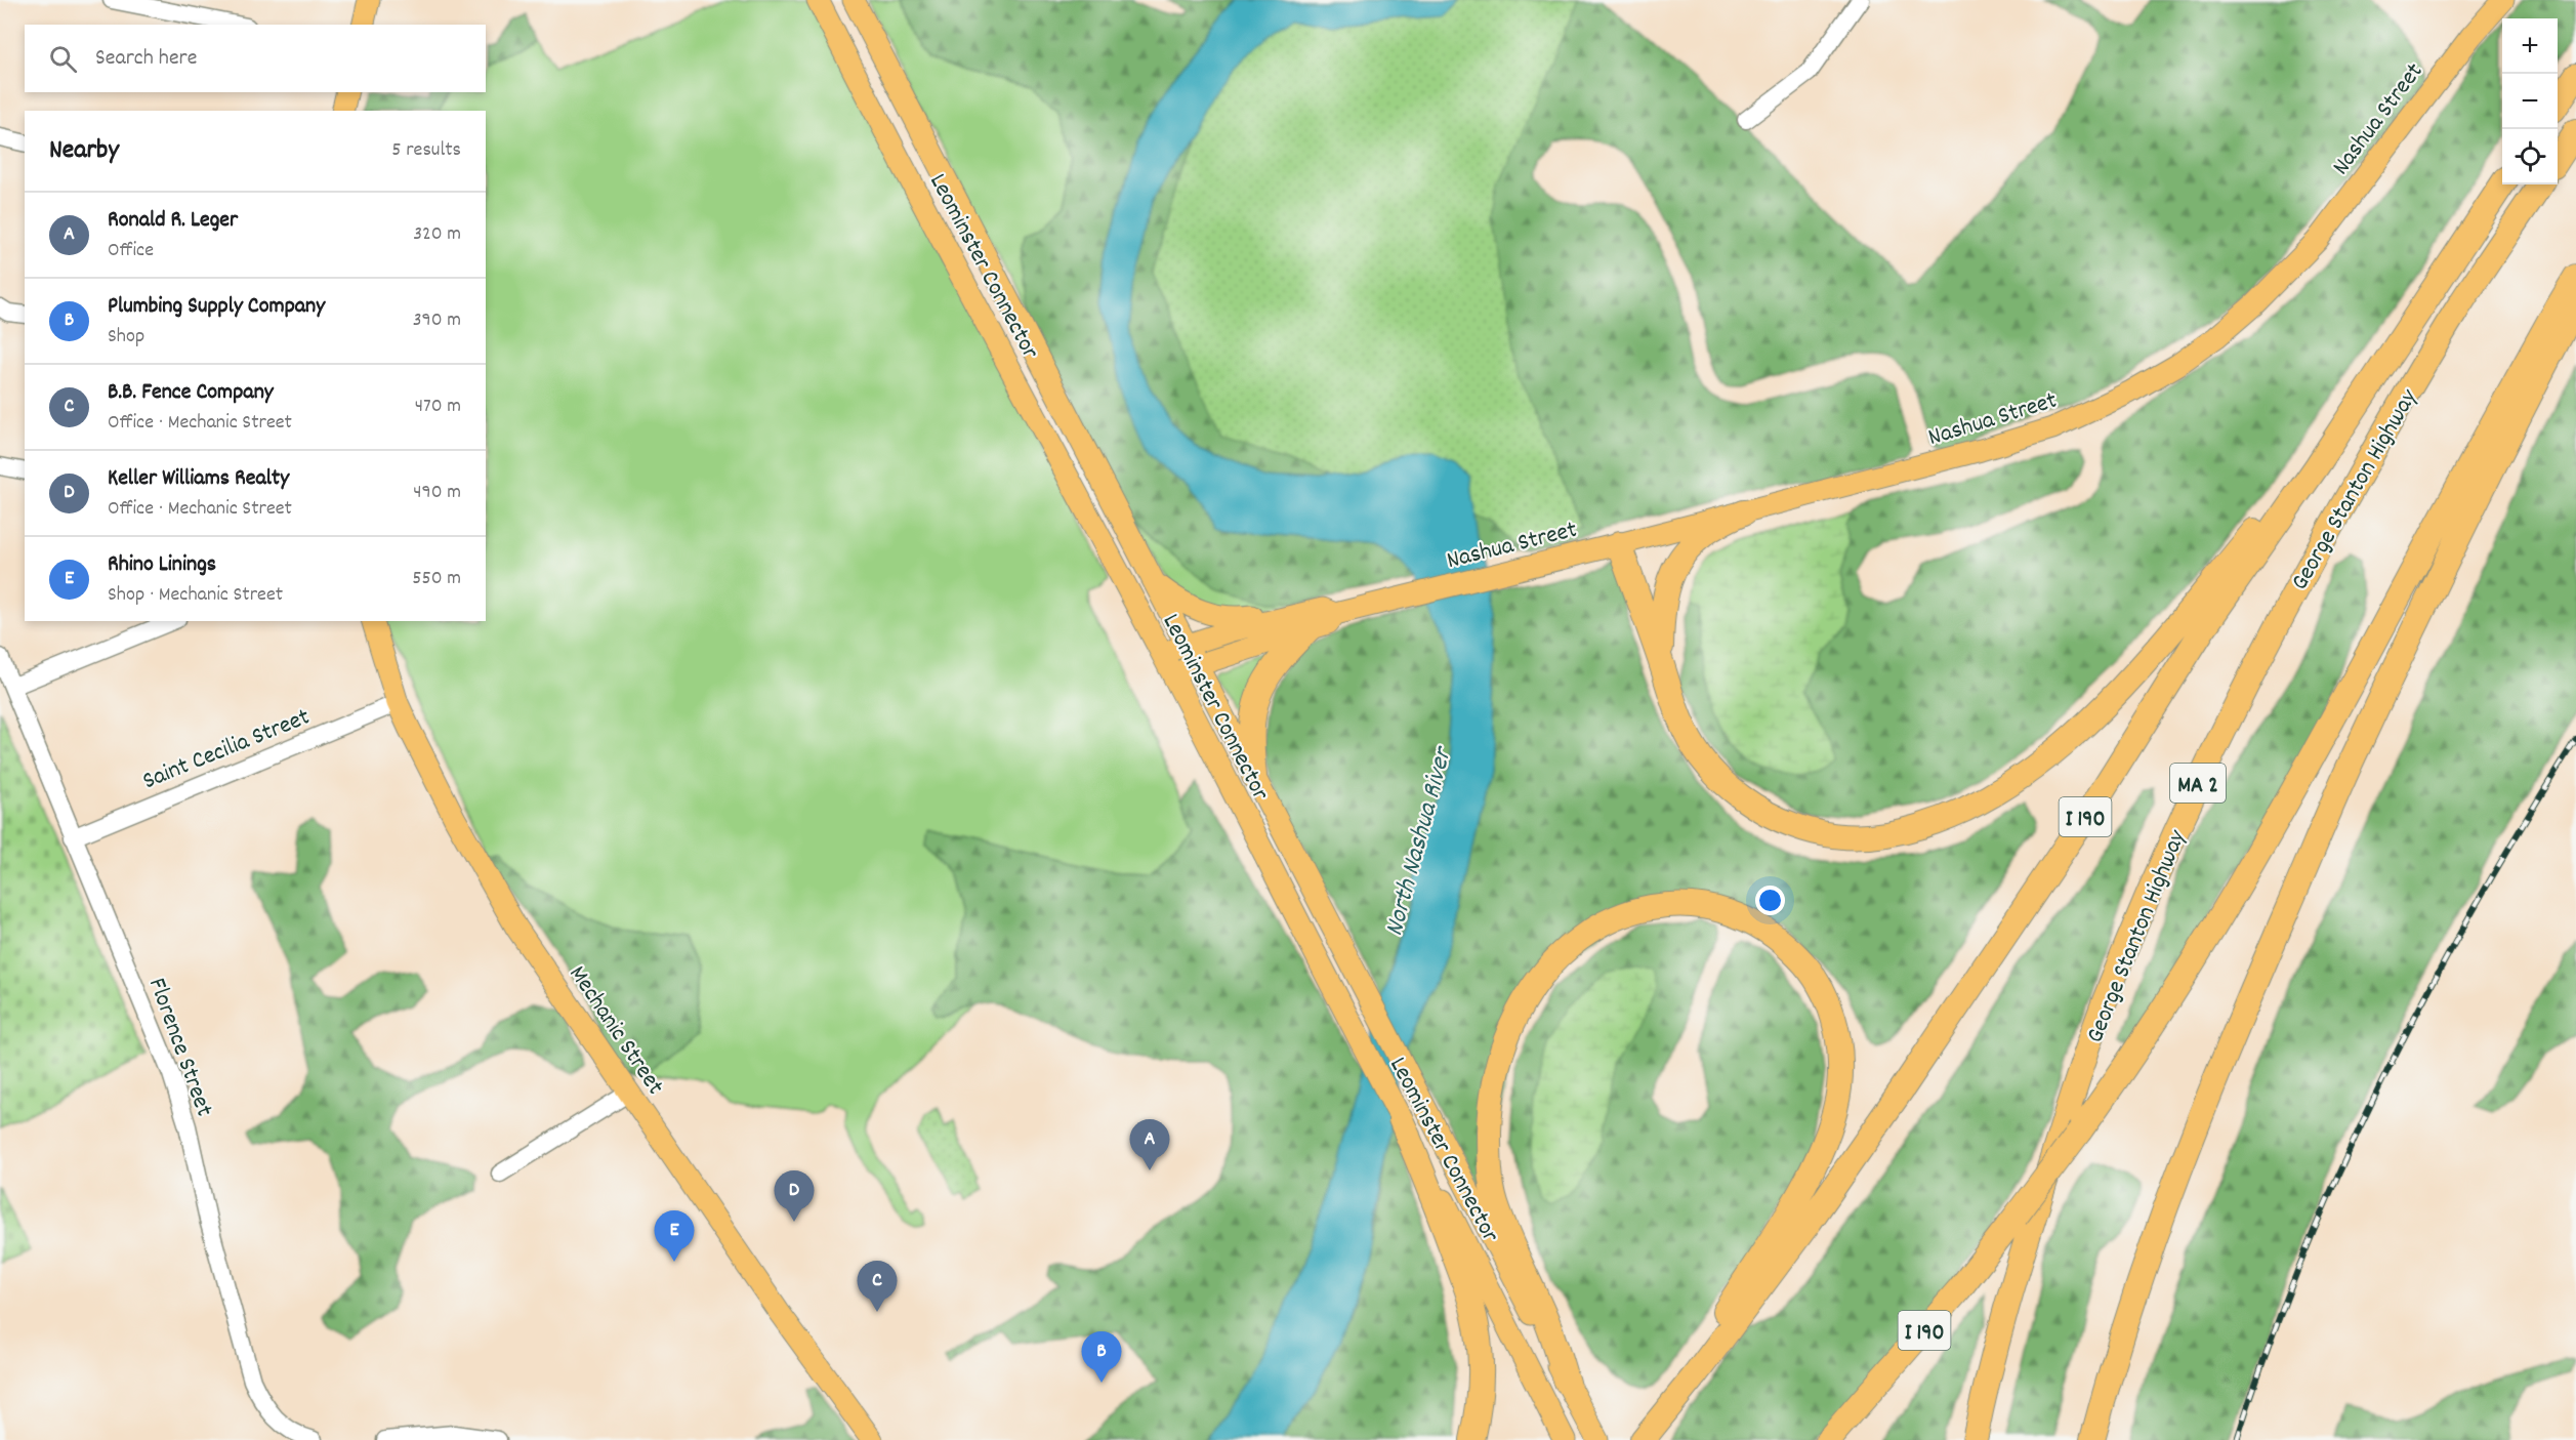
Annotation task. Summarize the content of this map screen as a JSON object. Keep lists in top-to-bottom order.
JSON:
{
  "streets": {
    "highway": ["George Stanton Highway", "MA 2", "I 190"],
    "main road": ["Nashua Street", "Leominster Connector", "Mechanic Street"],
    "street": ["Saint Cecilia Street", "Florence Street"]
  },
  "crossings": [
    ["Nashua Street", "Leominster Connector"],
    ["Saint Cecilia Street", "Mechanic Street"],
    ["Saint Cecilia Street", "Florence Street"]
  ],
  "water": ["North Nashua River"],
  "page": {
    "map_buttons": ["+", "−"],
    "search": "Search here",
    "heading": ["Nearby", "5 results"],
    "list": [
      {
        "mark": "A",
        "name": "Ronald R. Leger",
        "note": "Office",
        "value": "320 m"
      },
      {
        "mark": "B",
        "name": "Plumbing Supply Company",
        "note": "Shop",
        "value": "390 m"
      },
      {
        "mark": "C",
        "name": "B.B. Fence Company",
        "note": "Office · Mechanic Street",
        "value": "470 m"
      },
      {
        "mark": "D",
        "name": "Keller Williams Realty",
        "note": "Office · Mechanic Street",
        "value": "490 m"
      },
      {
        "mark": "E",
        "name": "Rhino Linings",
        "note": "Shop · Mechanic Street",
        "value": "550 m"
      }
    ],
    "pins": [
      "A",
      "D",
      "E",
      "C",
      "B"
    ]
  }
}
